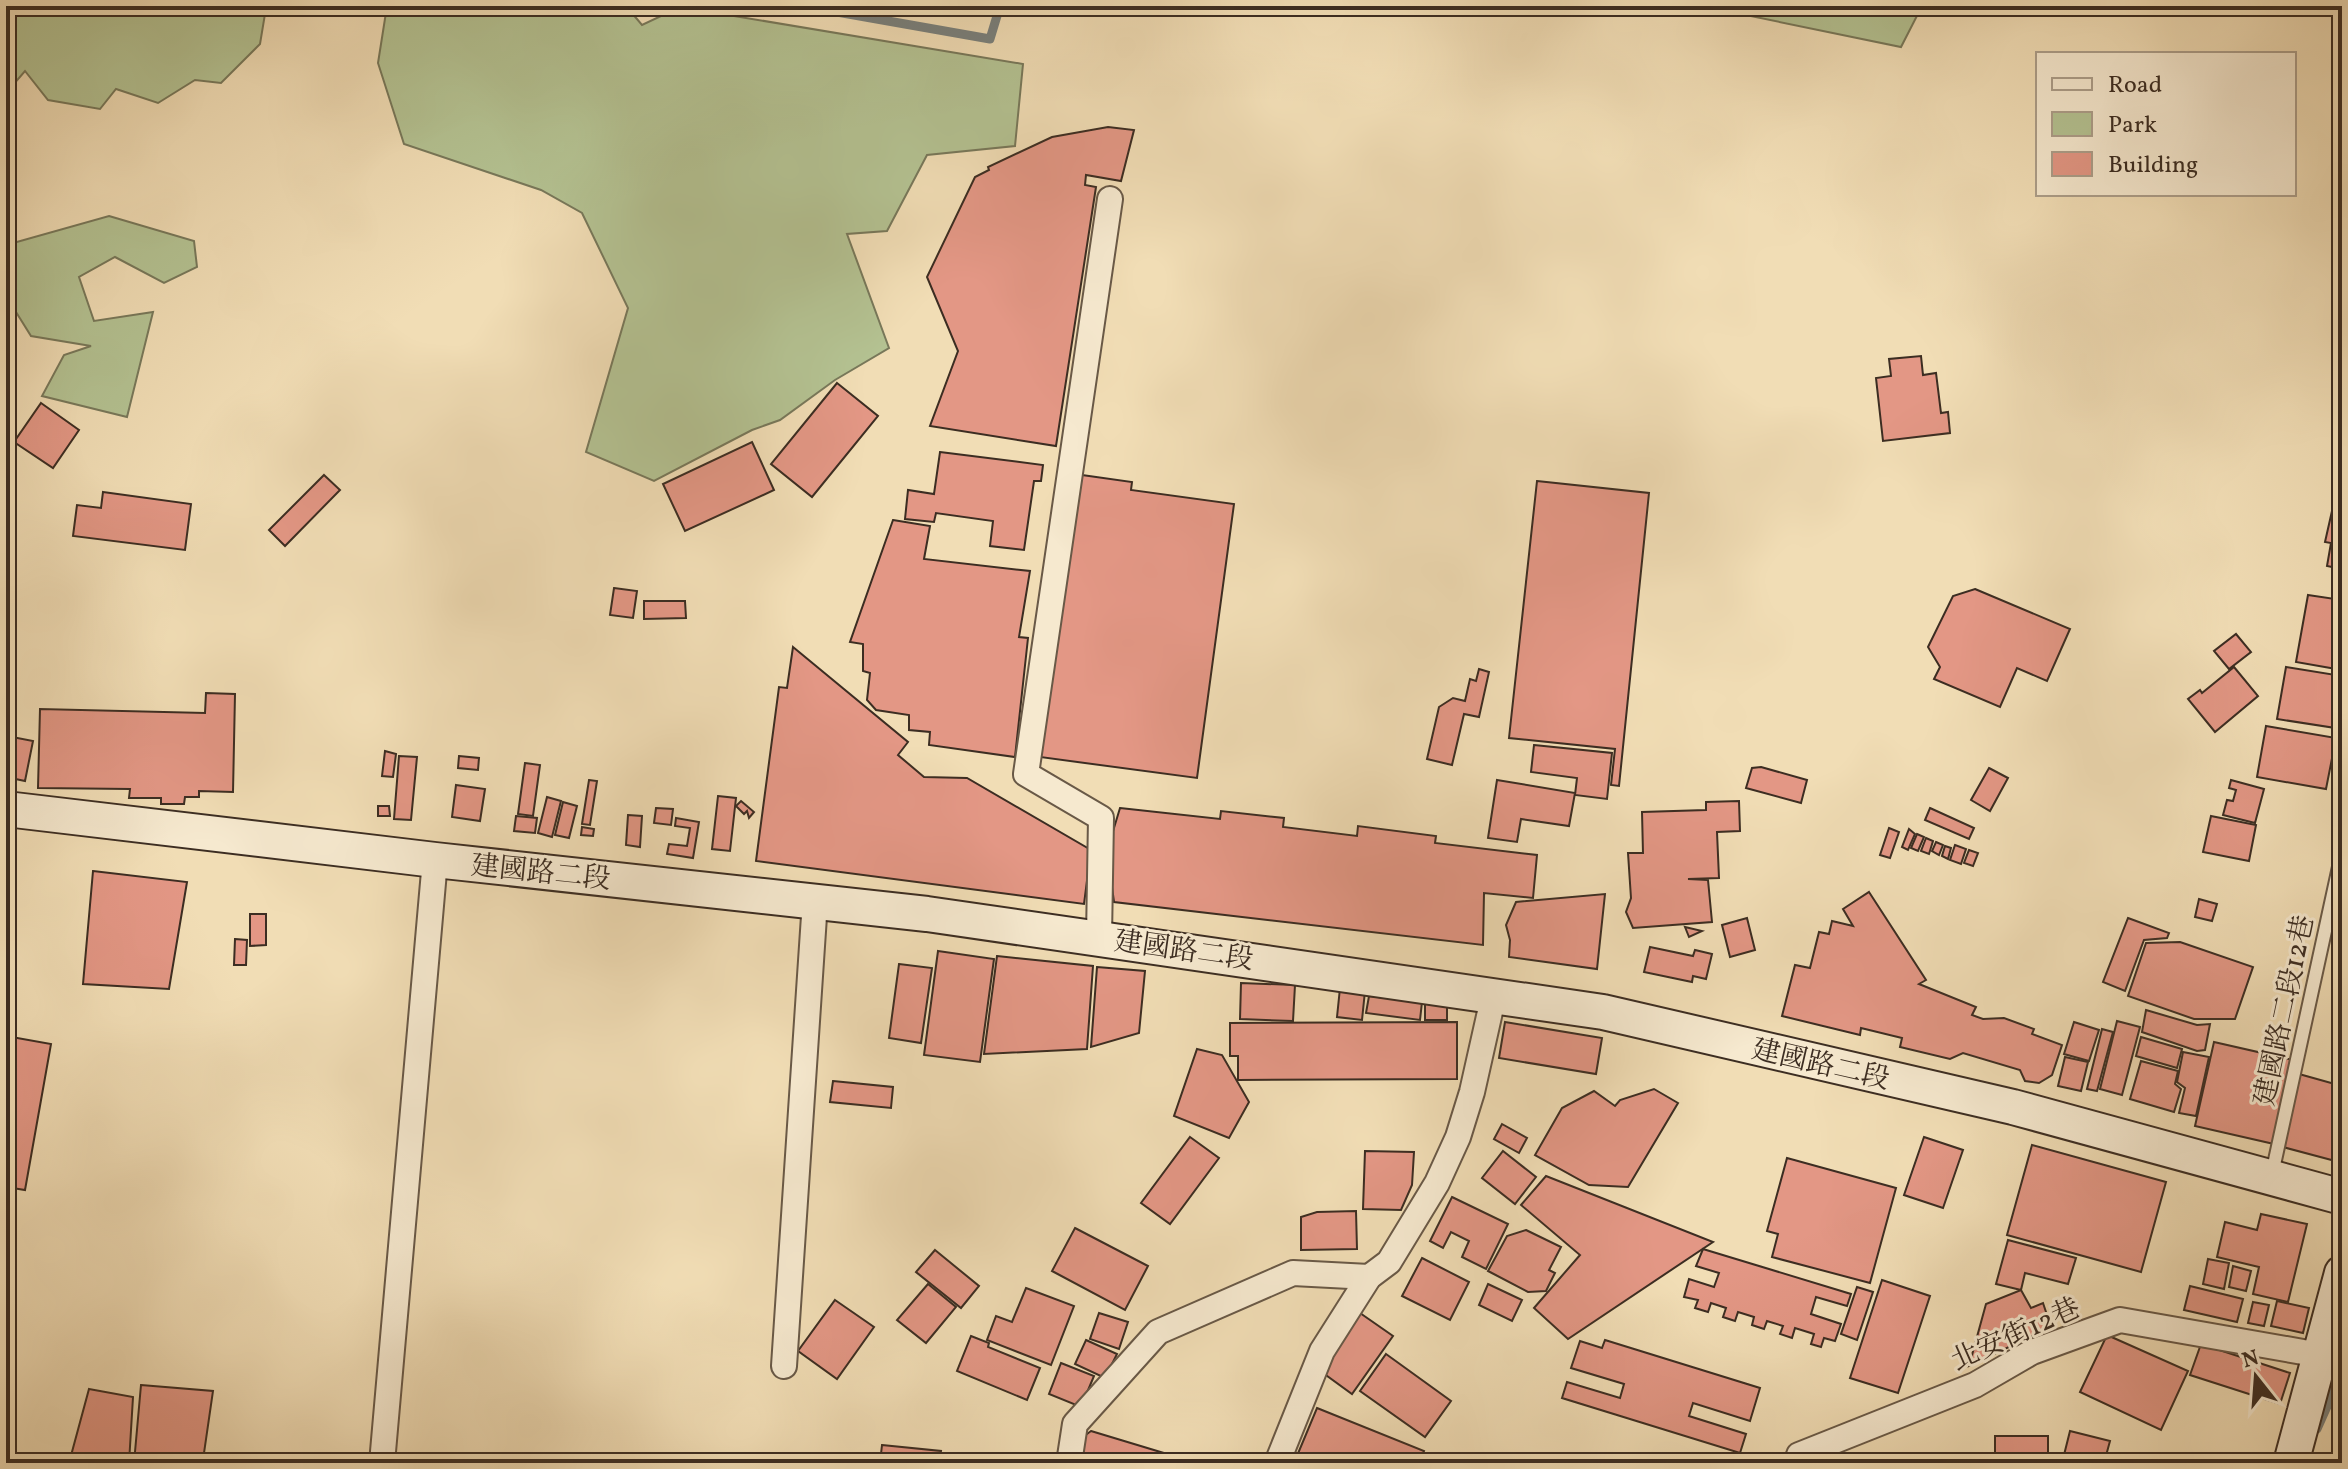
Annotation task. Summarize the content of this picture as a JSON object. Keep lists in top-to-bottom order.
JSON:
{
  "streets": {
    "street": ["建國路二段", "北安街12巷"],
    "lane": ["建國路二段12巷"]
  },
  "crossings": [
    ["建國路二段", "建國路二段12巷"]
  ],
  "legend": ["Road", "Park", "Building"],
  "north": "top"
}
